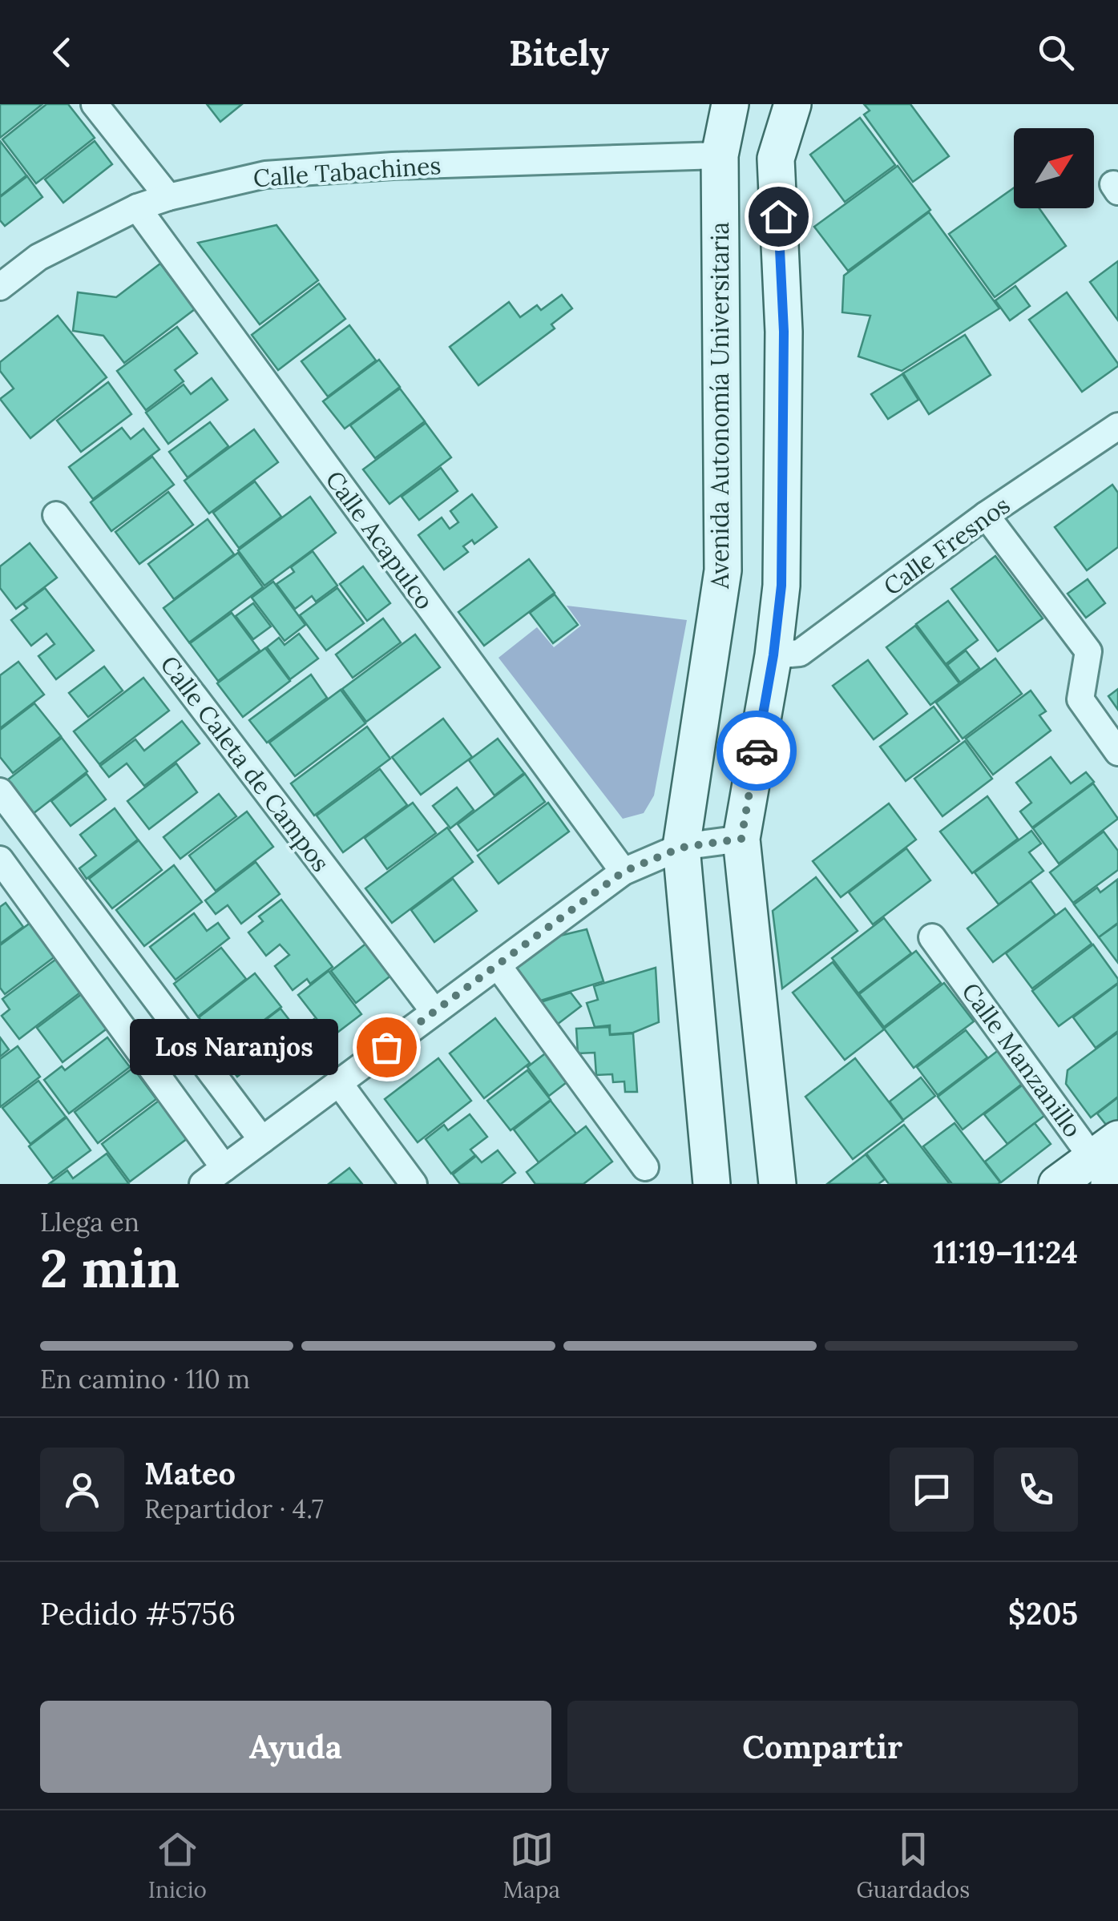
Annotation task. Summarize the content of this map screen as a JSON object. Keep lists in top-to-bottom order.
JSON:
{
  "streets": {
    "street": [
      "Calle Tabachines",
      "Avenida Autonomía Universitaria",
      "Calle Acapulco",
      "Calle Fresnos",
      "Calle Caleta de Campos",
      "Calle Manzanillo"
    ]
  },
  "crossings": [
    ["Calle Tabachines", "Avenida Autonomía Universitaria"],
    ["Calle Tabachines", "Calle Acapulco"]
  ],
  "places": ["Los Naranjos"],
  "north": "top right",
  "page": {
    "header": "Bitely",
    "bubble": "Los Naranjos",
    "heading": ["2 min", "Llega en", "11:19–11:24"],
    "panel": [
      "Mateo",
      "Repartidor · 4.7",
      "Pedido #5756",
      "$205"
    ],
    "bar": "En camino · 110 m",
    "buttons": ["Ayuda", "Compartir"],
    "tabs": ["Inicio", "Mapa", "Guardados"]
  }
}
